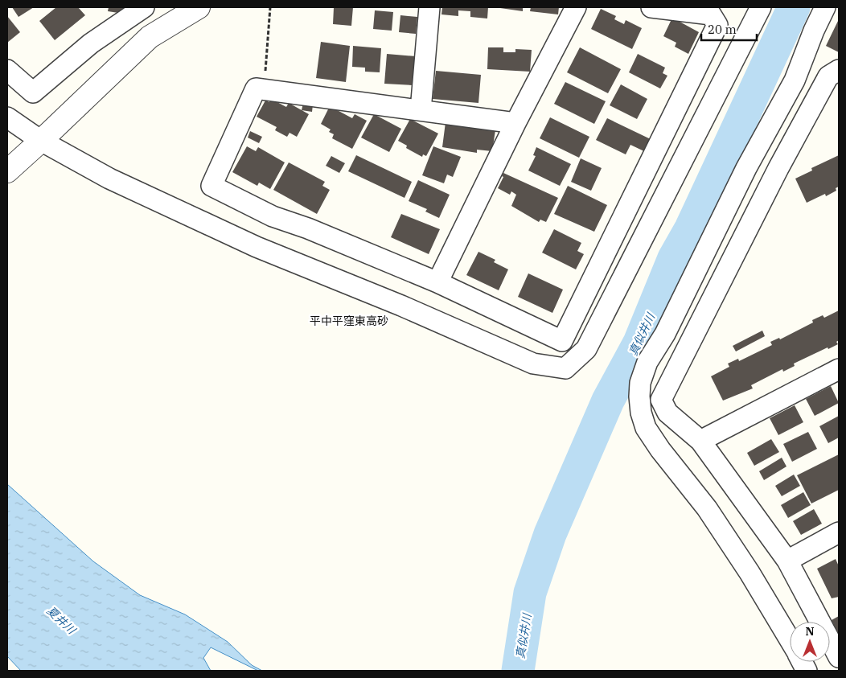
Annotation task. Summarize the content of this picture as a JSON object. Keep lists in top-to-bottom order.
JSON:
{
  "districts": ["平中平窪東高砂"],
  "water": ["真似井川", "夏井川"],
  "scale_bar": "20 m",
  "north": "top"
}
